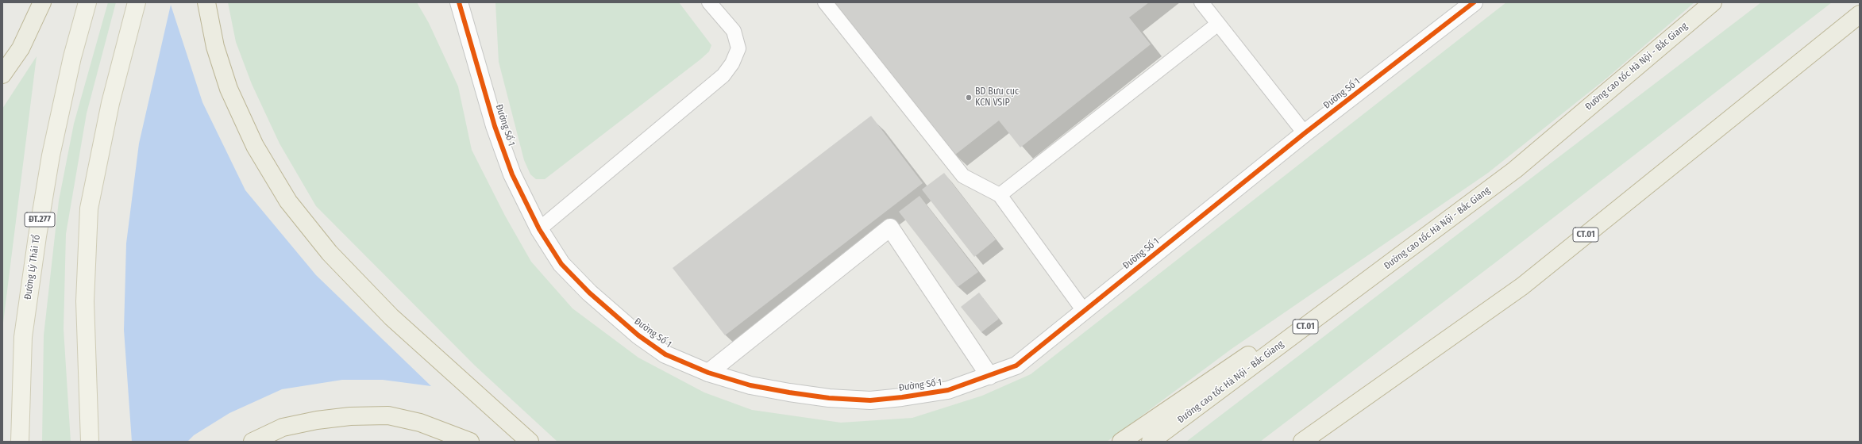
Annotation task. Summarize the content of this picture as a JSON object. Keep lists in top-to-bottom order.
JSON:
{
  "streets": {
    "highway": ["Đường cao tốc Hà Nội - Bắc Giang", "CT.01"],
    "main road": ["ĐT.277", "Đường Lý Thái Tổ"],
    "street": ["Đường Số 1"]
  },
  "places": ["BD Bưu cục KCN VSIP"]
}
